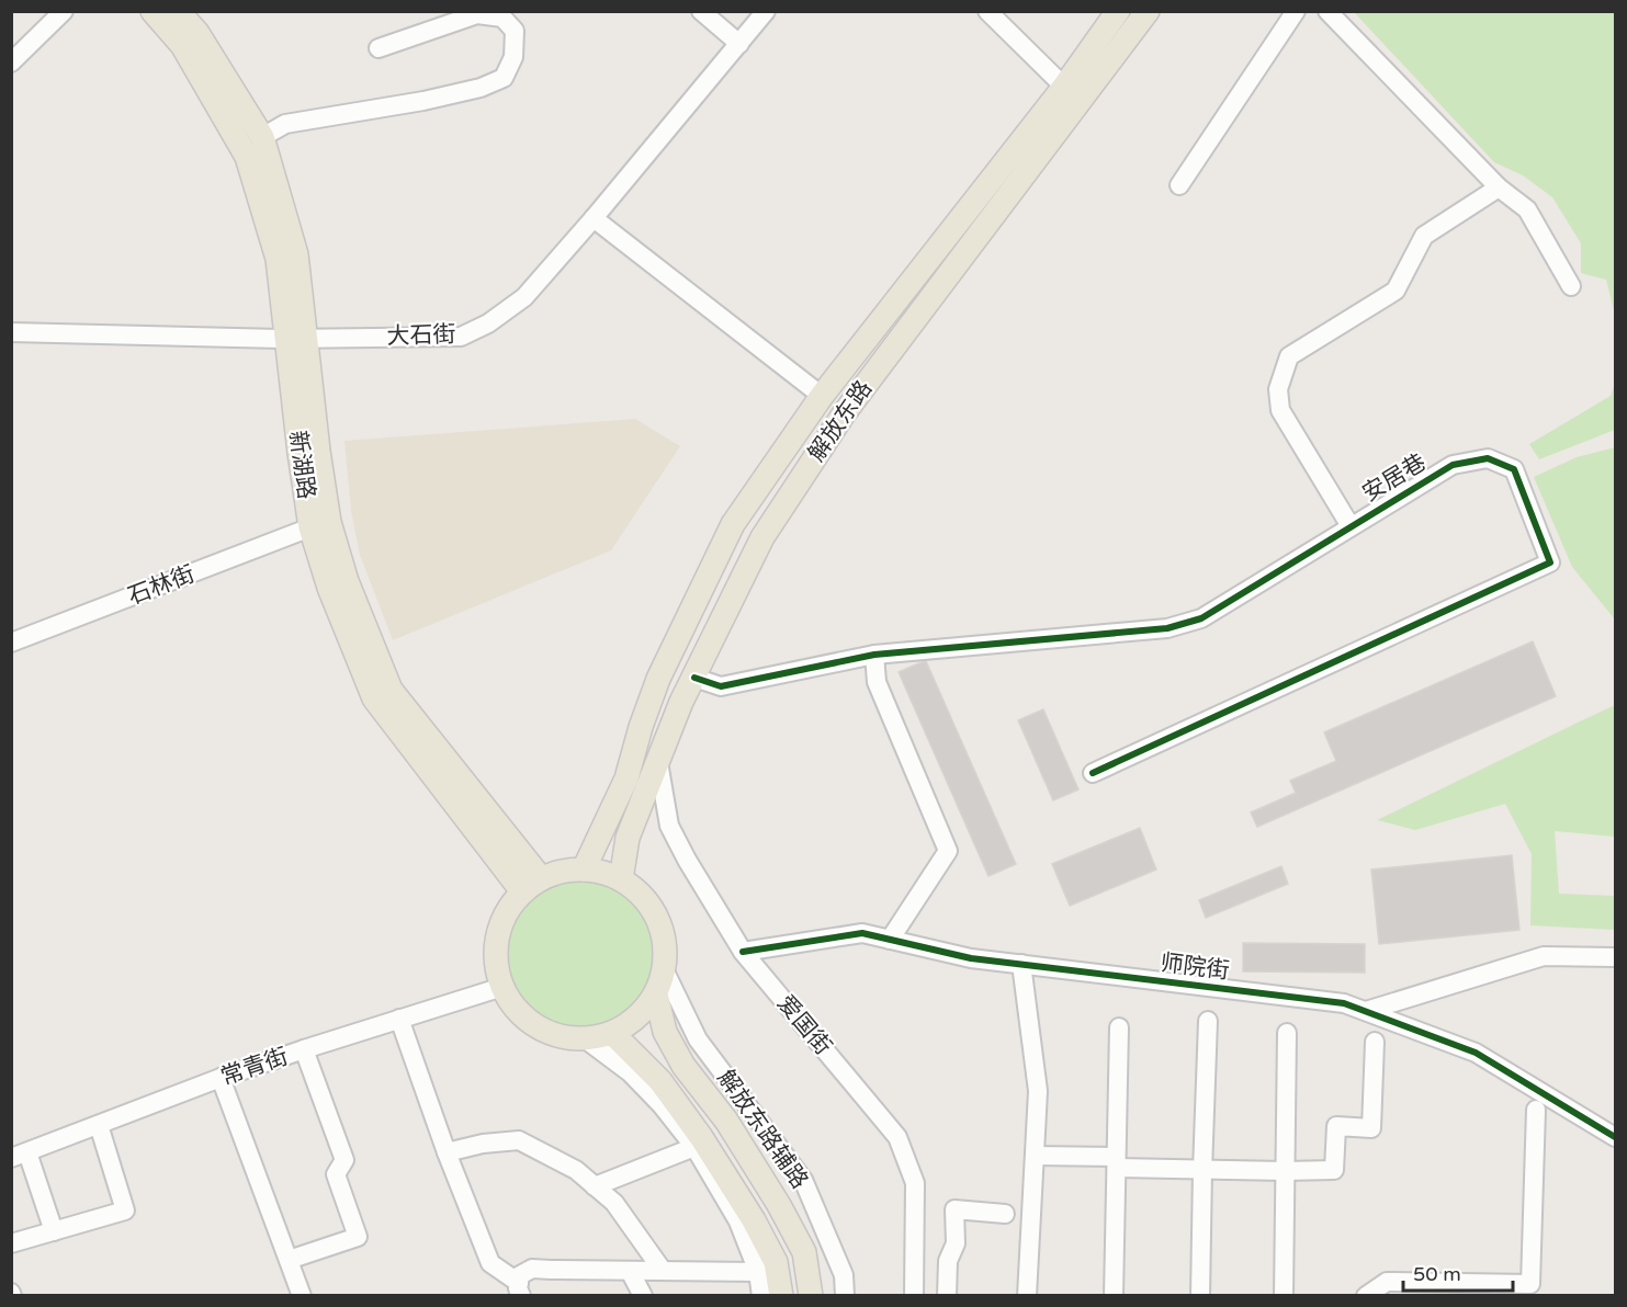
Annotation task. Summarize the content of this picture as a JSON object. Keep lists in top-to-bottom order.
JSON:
{
  "streets": {
    "main road": ["解放东路", "新湖路"],
    "street": [
      "大石街",
      "安居巷",
      "石林街",
      "师院街",
      "爱国街",
      "常青街",
      "解放东路辅路"
    ]
  },
  "crossings": [
    ["大石街", "新湖路"],
    ["解放东路", "新湖路"],
    ["解放东路", "安居巷"],
    ["解放东路", "爱国街"],
    ["解放东路", "常青街"],
    ["解放东路", "解放东路辅路"],
    ["新湖路", "石林街"],
    ["新湖路", "常青街"],
    ["新湖路", "解放东路辅路"],
    ["师院街", "爱国街"],
    ["常青街", "解放东路辅路"]
  ],
  "scale_bar": "50 m"
}
